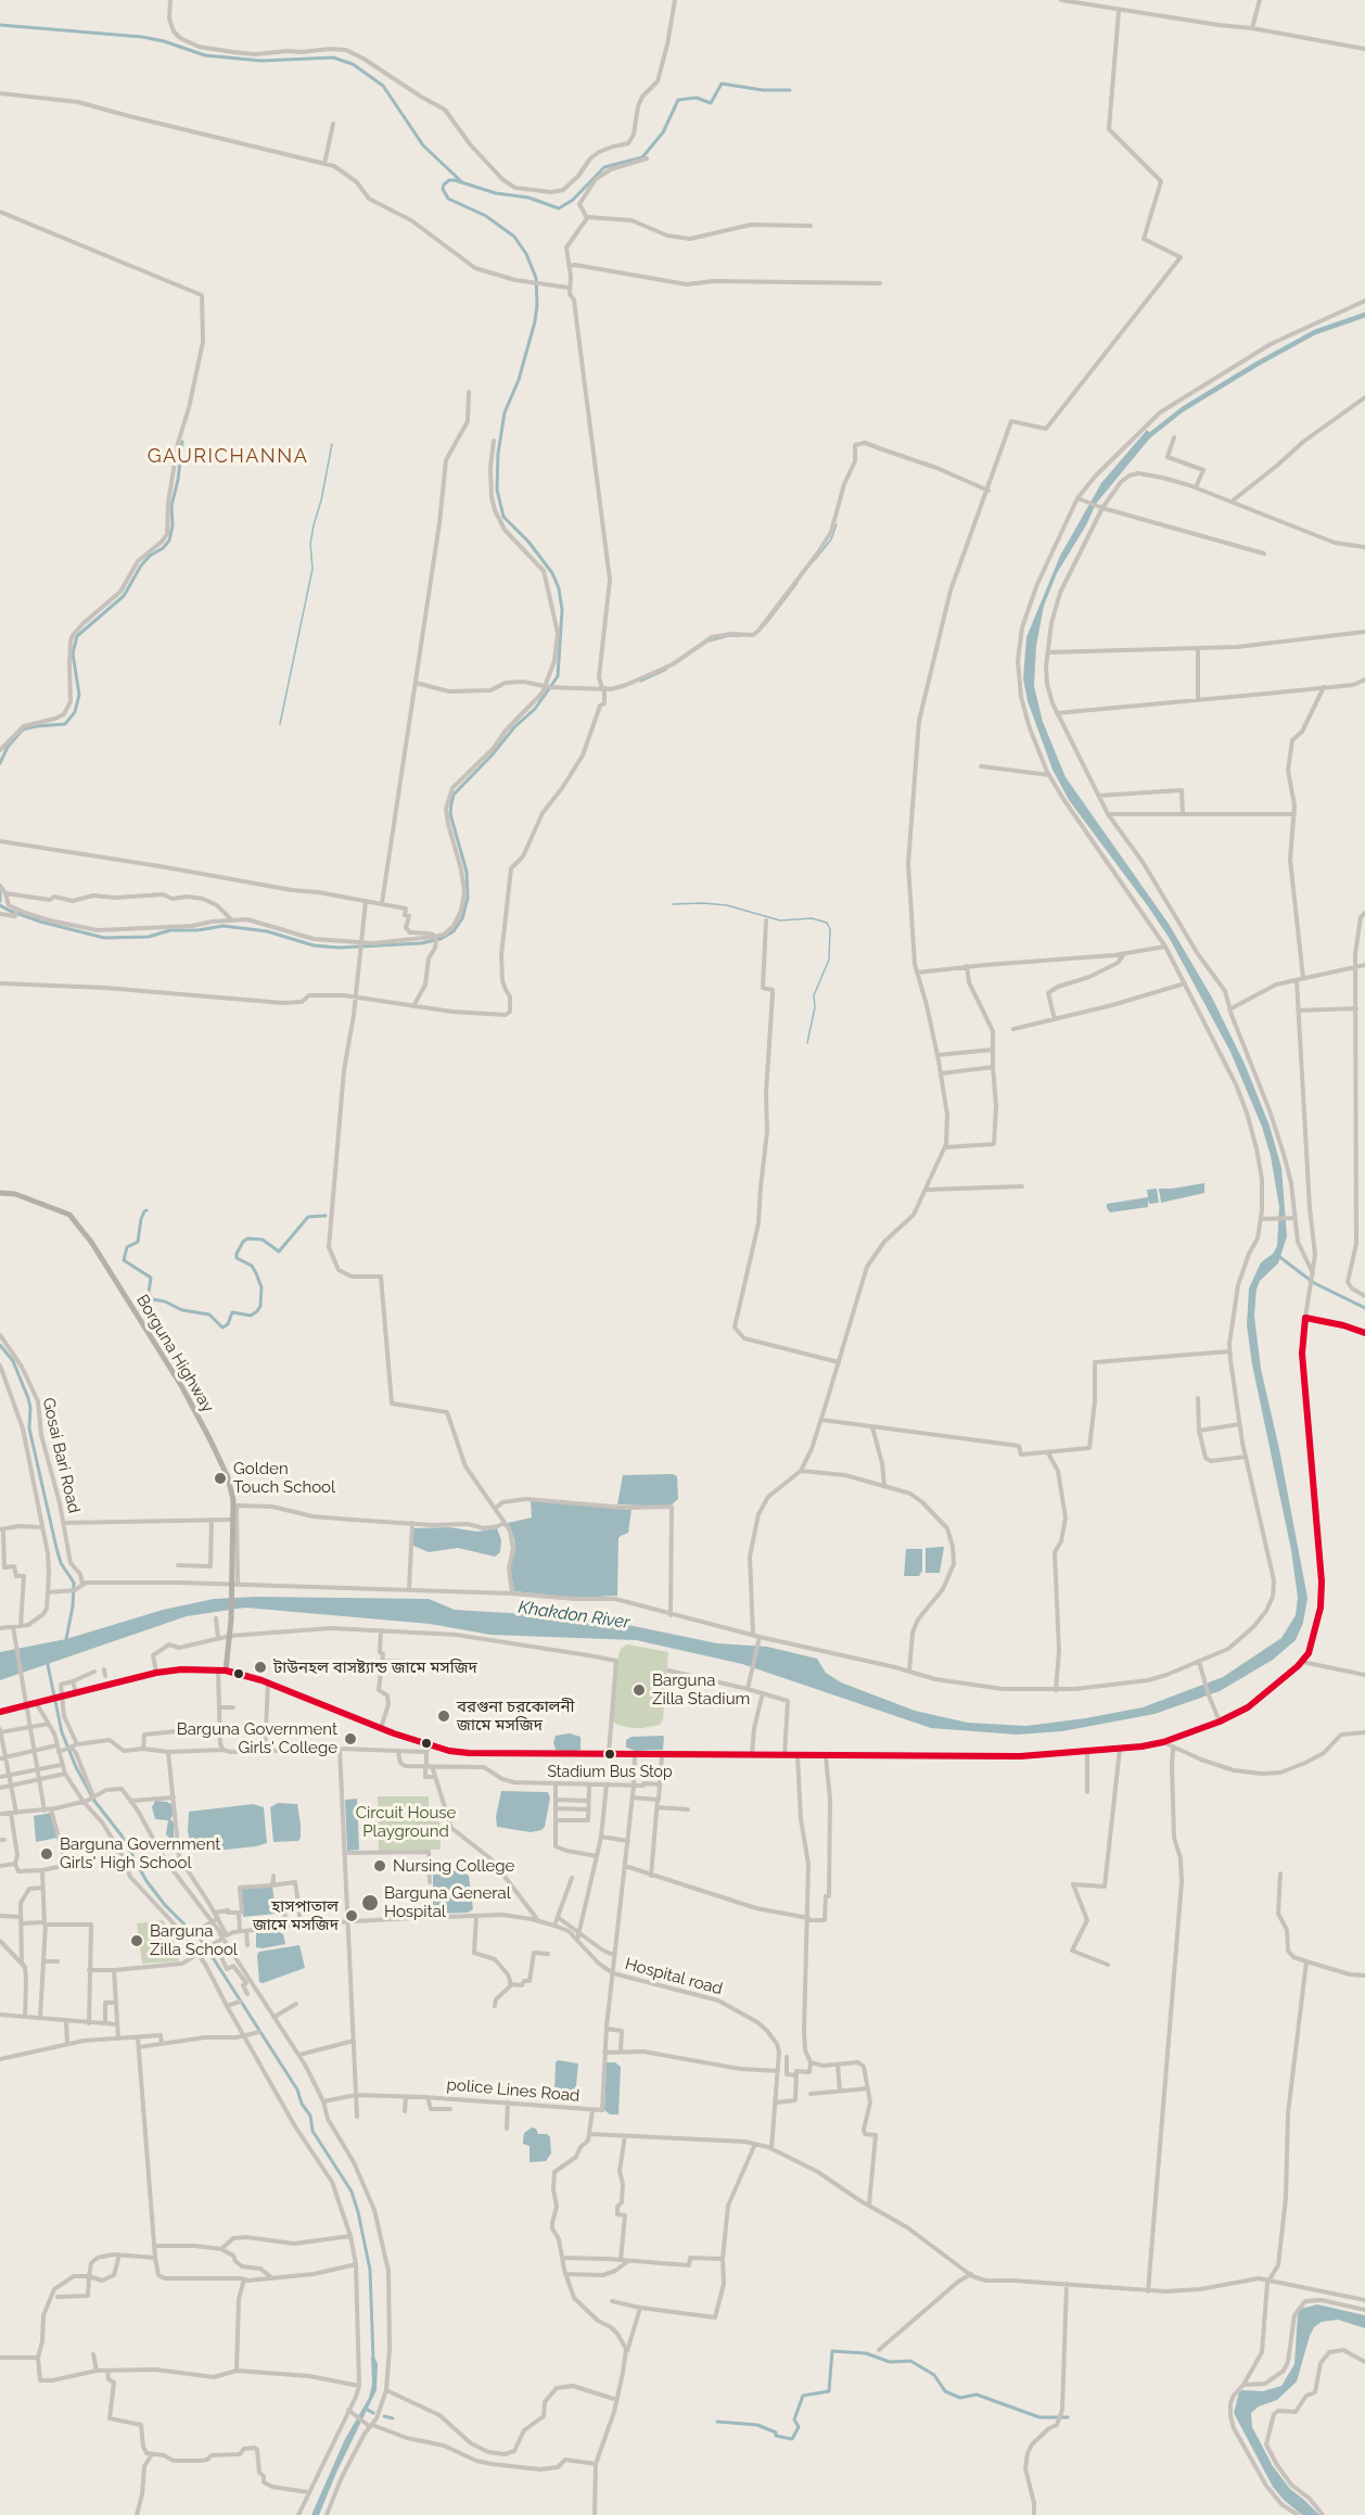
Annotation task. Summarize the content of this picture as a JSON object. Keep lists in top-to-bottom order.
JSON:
{
  "streets": {
    "main road": ["Borguna Highway"],
    "street": ["Gosai Bari Road", "Hospital road", "police Lines Road"]
  },
  "crossings": [
    ["Hospital road", "police Lines Road"]
  ],
  "districts": ["GAURICHANNA"],
  "water": ["Khakdon River"],
  "parks": ["Circuit House Playground"],
  "places": [
    "Golden Touch School",
    "টাউনহল বাসষ্ট্যান্ড জামে মসজিদ",
    "Barguna Zilla Stadium",
    "বরগুনা চরকোলনী জামে মসজিদ",
    "Barguna Government Girls' College",
    "Stadium Bus Stop",
    "Barguna Government Girls' High School",
    "Nursing College",
    "Barguna General Hospital",
    "হাসপাতাল জামে মসজিদ",
    "Barguna Zilla School"
  ]
}
